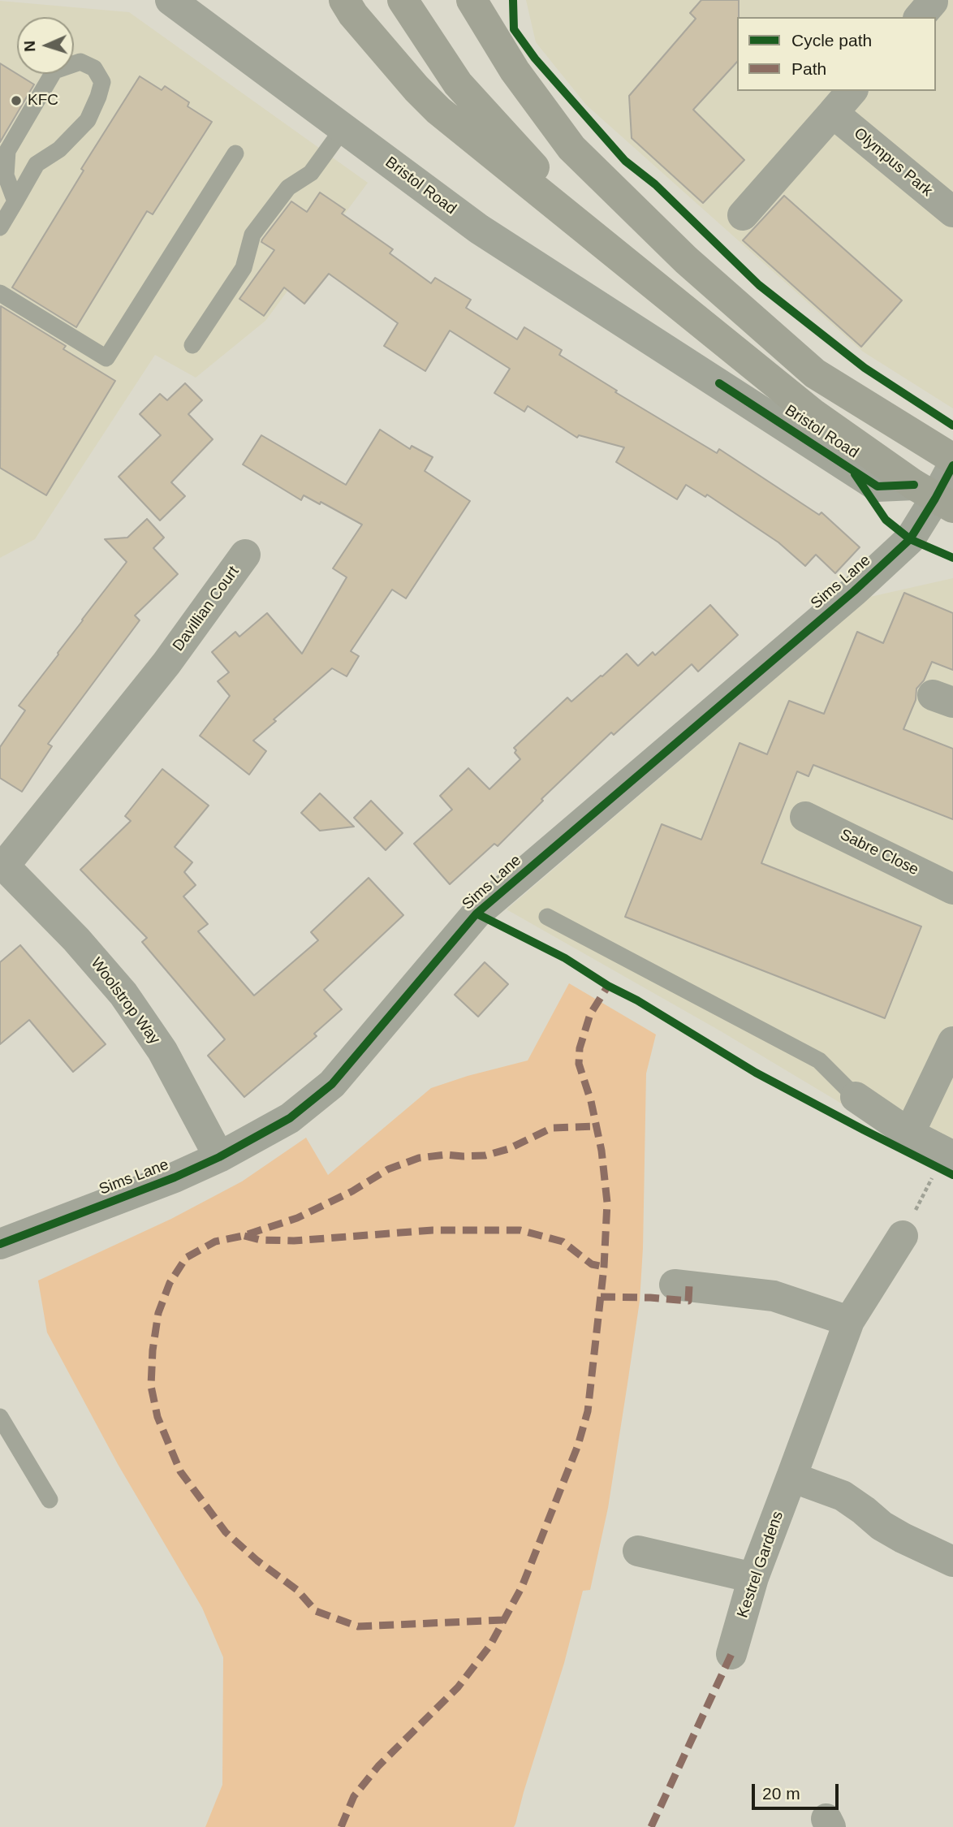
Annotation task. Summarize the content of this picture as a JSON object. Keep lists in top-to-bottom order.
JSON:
{
  "streets": {
    "main road": ["Bristol Road"],
    "street": [
      "Olympus Park",
      "Sims Lane",
      "Davillian Court",
      "Sabre Close",
      "Woolstrop Way",
      "Kestrel Gardens"
    ]
  },
  "crossings": [
    ["Bristol Road", "Sims Lane"],
    ["Sims Lane", "Woolstrop Way"],
    ["Davillian Court", "Woolstrop Way"]
  ],
  "places": ["KFC"],
  "legend": ["Cycle path", "Path"],
  "scale_bar": "20 m",
  "north": "left"
}
